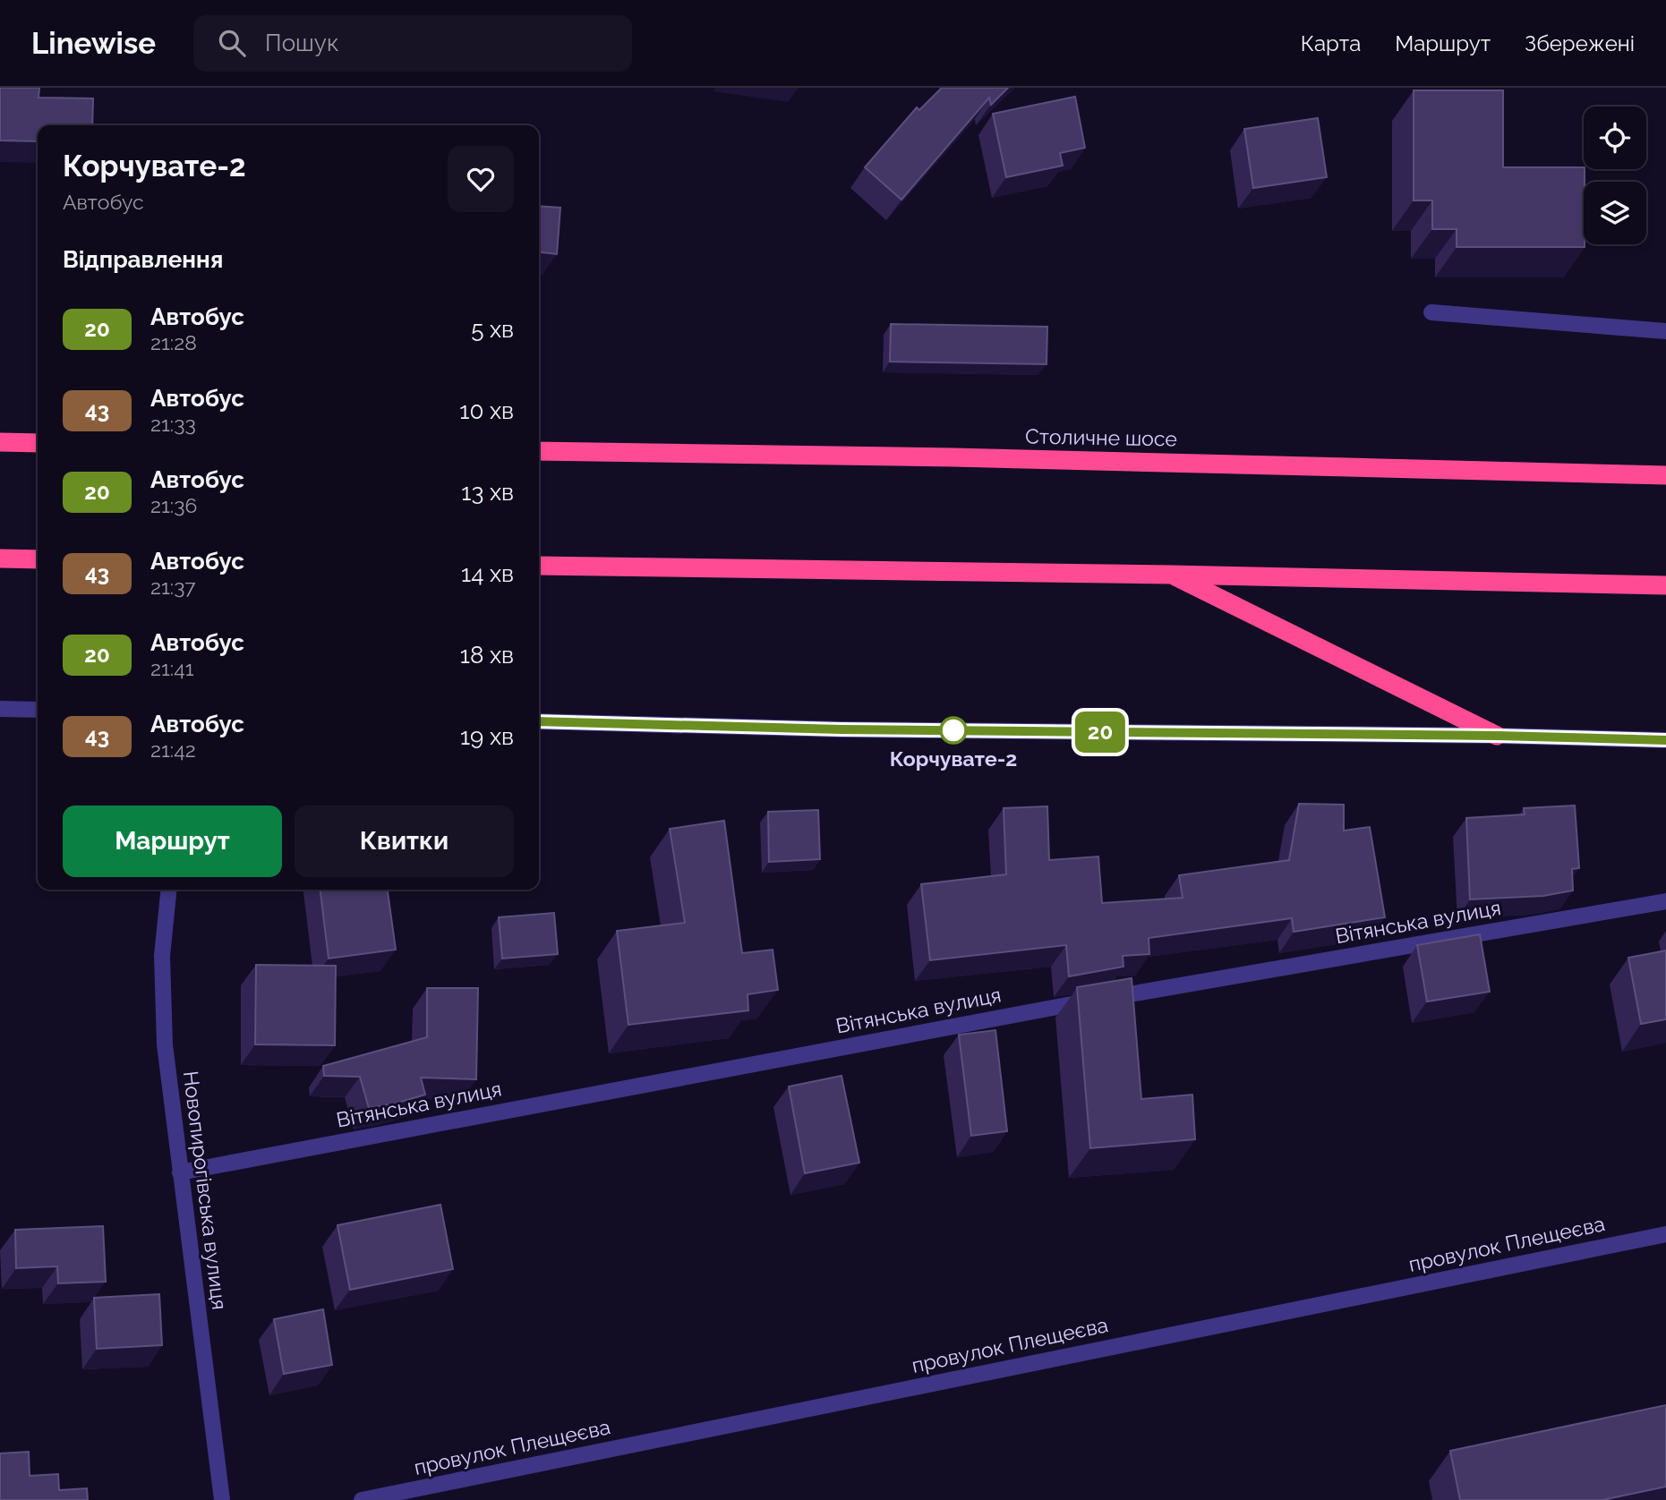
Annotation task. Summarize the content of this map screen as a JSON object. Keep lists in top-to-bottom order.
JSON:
{
  "streets": {
    "highway": ["Столичне шосе"],
    "street": ["Вітянська вулиця", "Новопирогівська вулиця", "провулок Плещеєва"]
  },
  "crossings": [
    ["Вітянська вулиця", "Новопирогівська вулиця"]
  ],
  "places": ["Корчувате-2"],
  "lines": ["bus line 20"],
  "page": {
    "header": "Linewise",
    "search": "Пошук",
    "nav": ["Карта", "Маршрут", "Збережені"],
    "on_map": "20",
    "heading": [
      ["Корчувате-2", "Автобус"],
      "Відправлення"
    ],
    "list": [
      {
        "mark": "20",
        "name": "Автобус",
        "note": "21:28",
        "value": "5 хв"
      },
      {
        "mark": "43",
        "name": "Автобус",
        "note": "21:33",
        "value": "10 хв"
      },
      {
        "mark": "20",
        "name": "Автобус",
        "note": "21:36",
        "value": "13 хв"
      },
      {
        "mark": "43",
        "name": "Автобус",
        "note": "21:37",
        "value": "14 хв"
      },
      {
        "mark": "20",
        "name": "Автобус",
        "note": "21:41",
        "value": "18 хв"
      },
      {
        "mark": "43",
        "name": "Автобус",
        "note": "21:42",
        "value": "19 хв"
      }
    ],
    "buttons": ["Маршрут", "Квитки"]
  }
}
